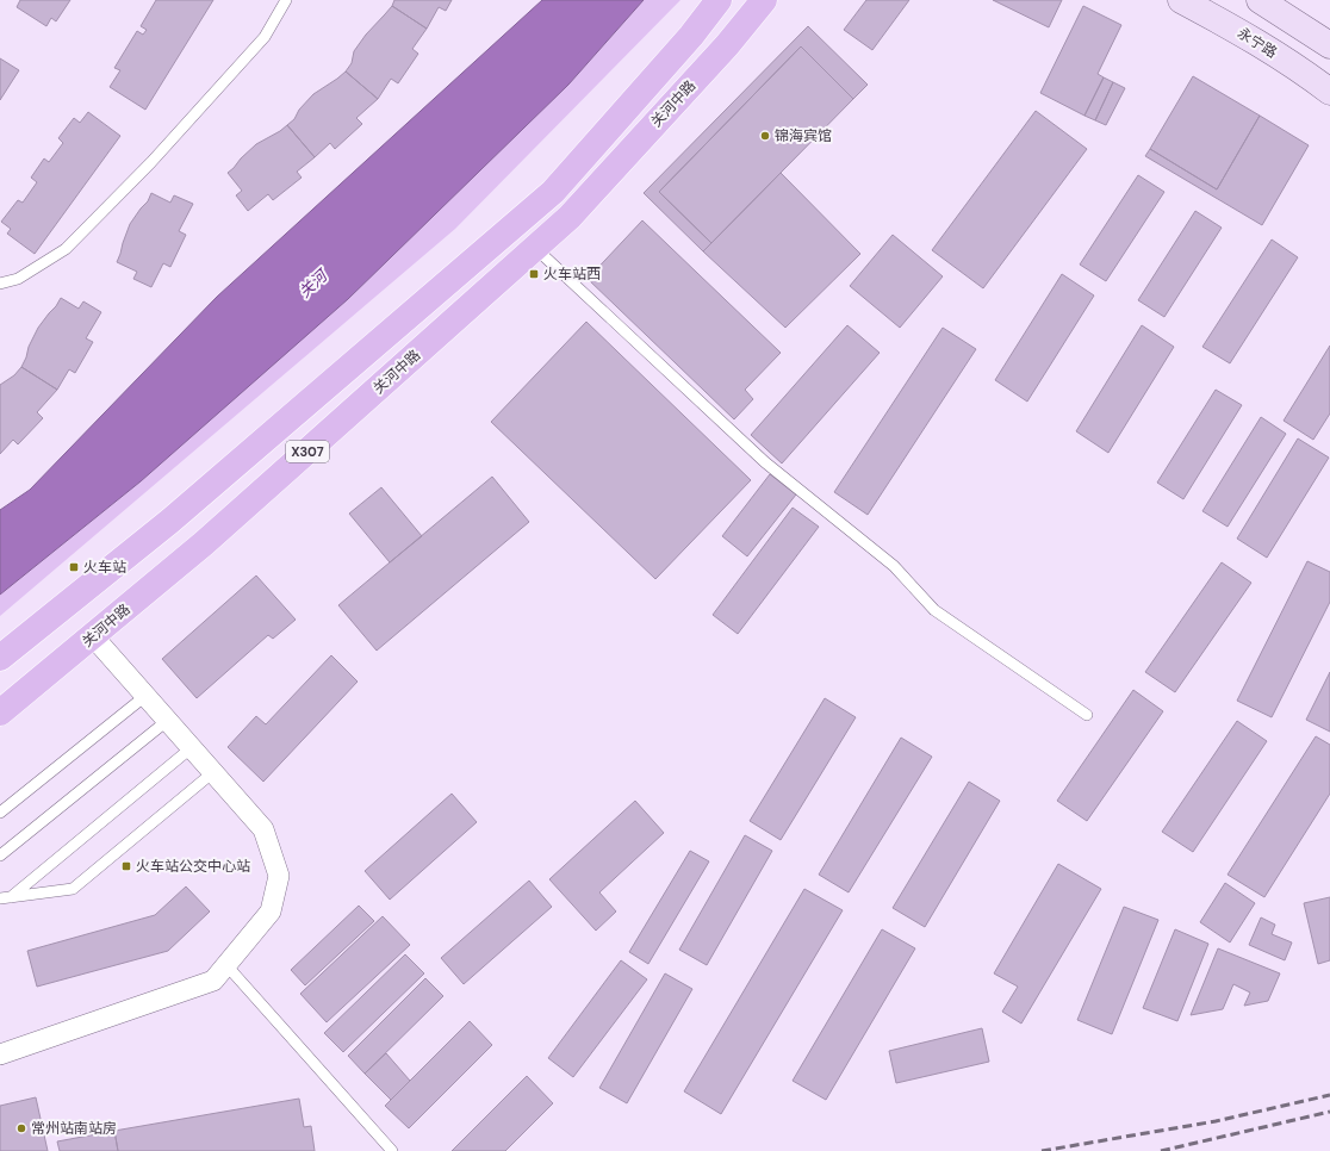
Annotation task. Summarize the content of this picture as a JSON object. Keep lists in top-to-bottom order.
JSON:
{
  "streets": {
    "main road": ["永宁路", "关河中路", "X307"]
  },
  "water": ["关河"],
  "places": {
    "other": ["锦海宾馆", "常州站南站房"],
    "transit": ["火车站西", "火车站", "火车站公交中心站"]
  }
}
